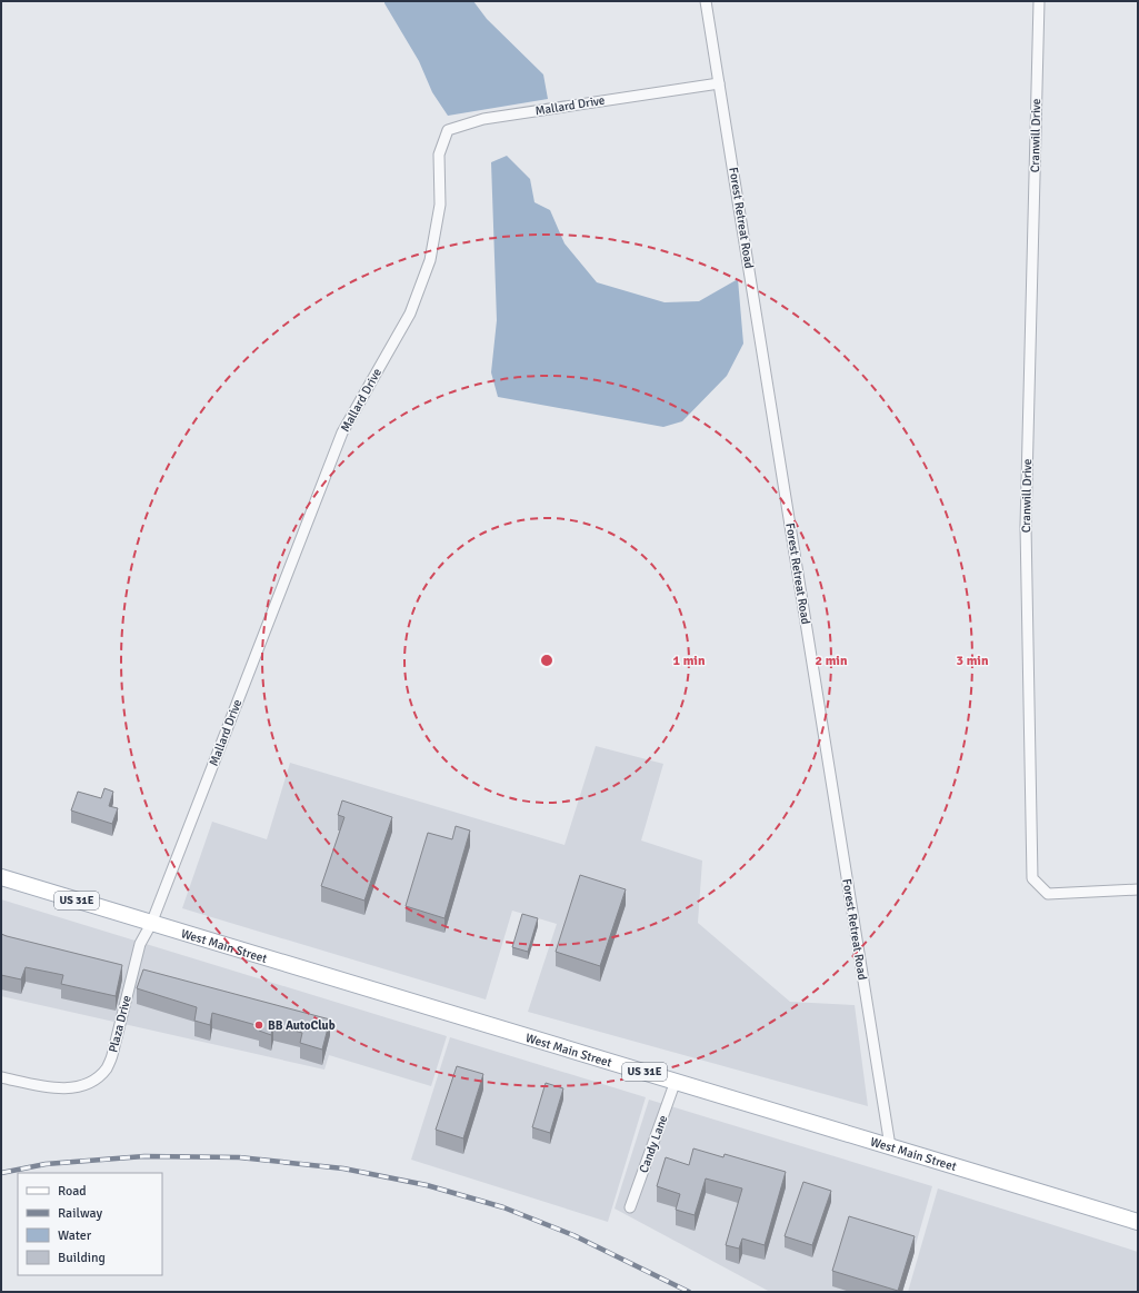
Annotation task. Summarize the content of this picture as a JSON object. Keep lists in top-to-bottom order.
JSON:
{
  "streets": {
    "main road": ["US 31E", "West Main Street"],
    "street": [
      "Mallard Drive",
      "Cranwill Drive",
      "Forest Retreat Road",
      "Plaza Drive",
      "Candy Lane"
    ]
  },
  "crossings": [
    ["Mallard Drive", "Forest Retreat Road"],
    ["Mallard Drive", "West Main Street"],
    ["Mallard Drive", "Plaza Drive"],
    ["Forest Retreat Road", "West Main Street"],
    ["West Main Street", "Plaza Drive"],
    ["West Main Street", "Candy Lane"]
  ],
  "places": ["BB AutoClub"],
  "legend": [
    "Road",
    "Railway",
    "Water",
    "Building"
  ],
  "rings": ["1 min", "2 min", "3 min"]
}
